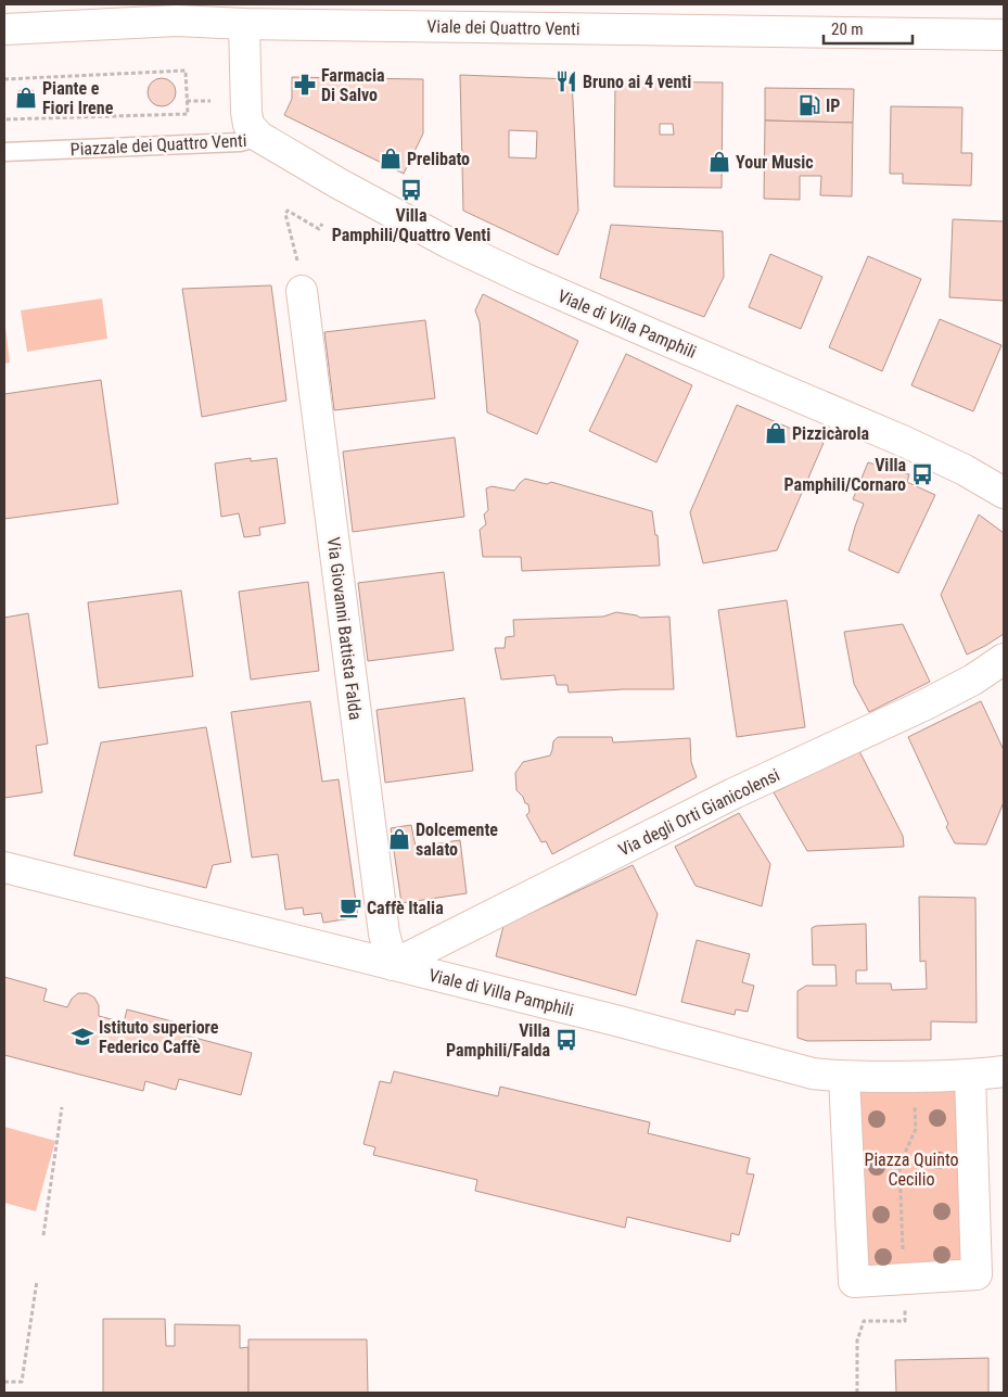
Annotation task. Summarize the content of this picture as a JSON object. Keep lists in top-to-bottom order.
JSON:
{
  "streets": {
    "street": [
      "Viale dei Quattro Venti",
      "Piazzale dei Quattro Venti",
      "Viale di Villa Pamphili",
      "Via Giovanni Battista Falda",
      "Via degli Orti Gianicolensi"
    ]
  },
  "crossings": [
    ["Viale dei Quattro Venti", "Piazzale dei Quattro Venti"],
    ["Piazzale dei Quattro Venti", "Viale di Villa Pamphili"],
    ["Viale di Villa Pamphili", "Via Giovanni Battista Falda"],
    ["Viale di Villa Pamphili", "Via degli Orti Gianicolensi"],
    ["Via Giovanni Battista Falda", "Via degli Orti Gianicolensi"]
  ],
  "parks": ["Piazza Quinto Cecilio"],
  "places": {
    "restaurant": ["Bruno ai 4 venti"],
    "pharmacy": ["Farmacia Di Salvo"],
    "shop": [
      "Piante e Fiori Irene",
      "Prelibato",
      "Your Music",
      "Pizzicàrola",
      "Dolcemente salato"
    ],
    "fuel station": ["IP"],
    "bus stop": ["Villa Pamphili/Quattro Venti", "Villa Pamphili/Cornaro", "Villa Pamphili/Falda"],
    "cafe": ["Caffè Italia"],
    "school or university": ["Istituto superiore Federico Caffè"]
  },
  "scale_bar": "20 m"
}
